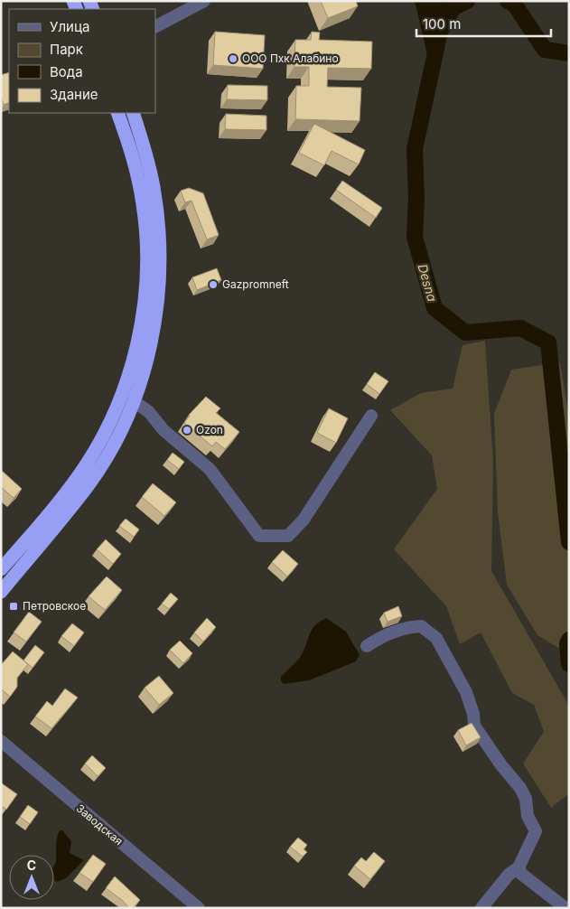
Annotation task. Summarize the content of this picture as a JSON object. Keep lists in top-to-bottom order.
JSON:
{
  "streets": {
    "street": ["Заводская"]
  },
  "water": ["Desna"],
  "places": {
    "other": ["ООО Пхк Алабино", "Gazpromneft", "Ozon"],
    "transit": ["Петровское"]
  },
  "legend": [
    "Улица",
    "Парк",
    "Вода",
    "Здание"
  ],
  "scale_bar": "100 m",
  "north": "top"
}
